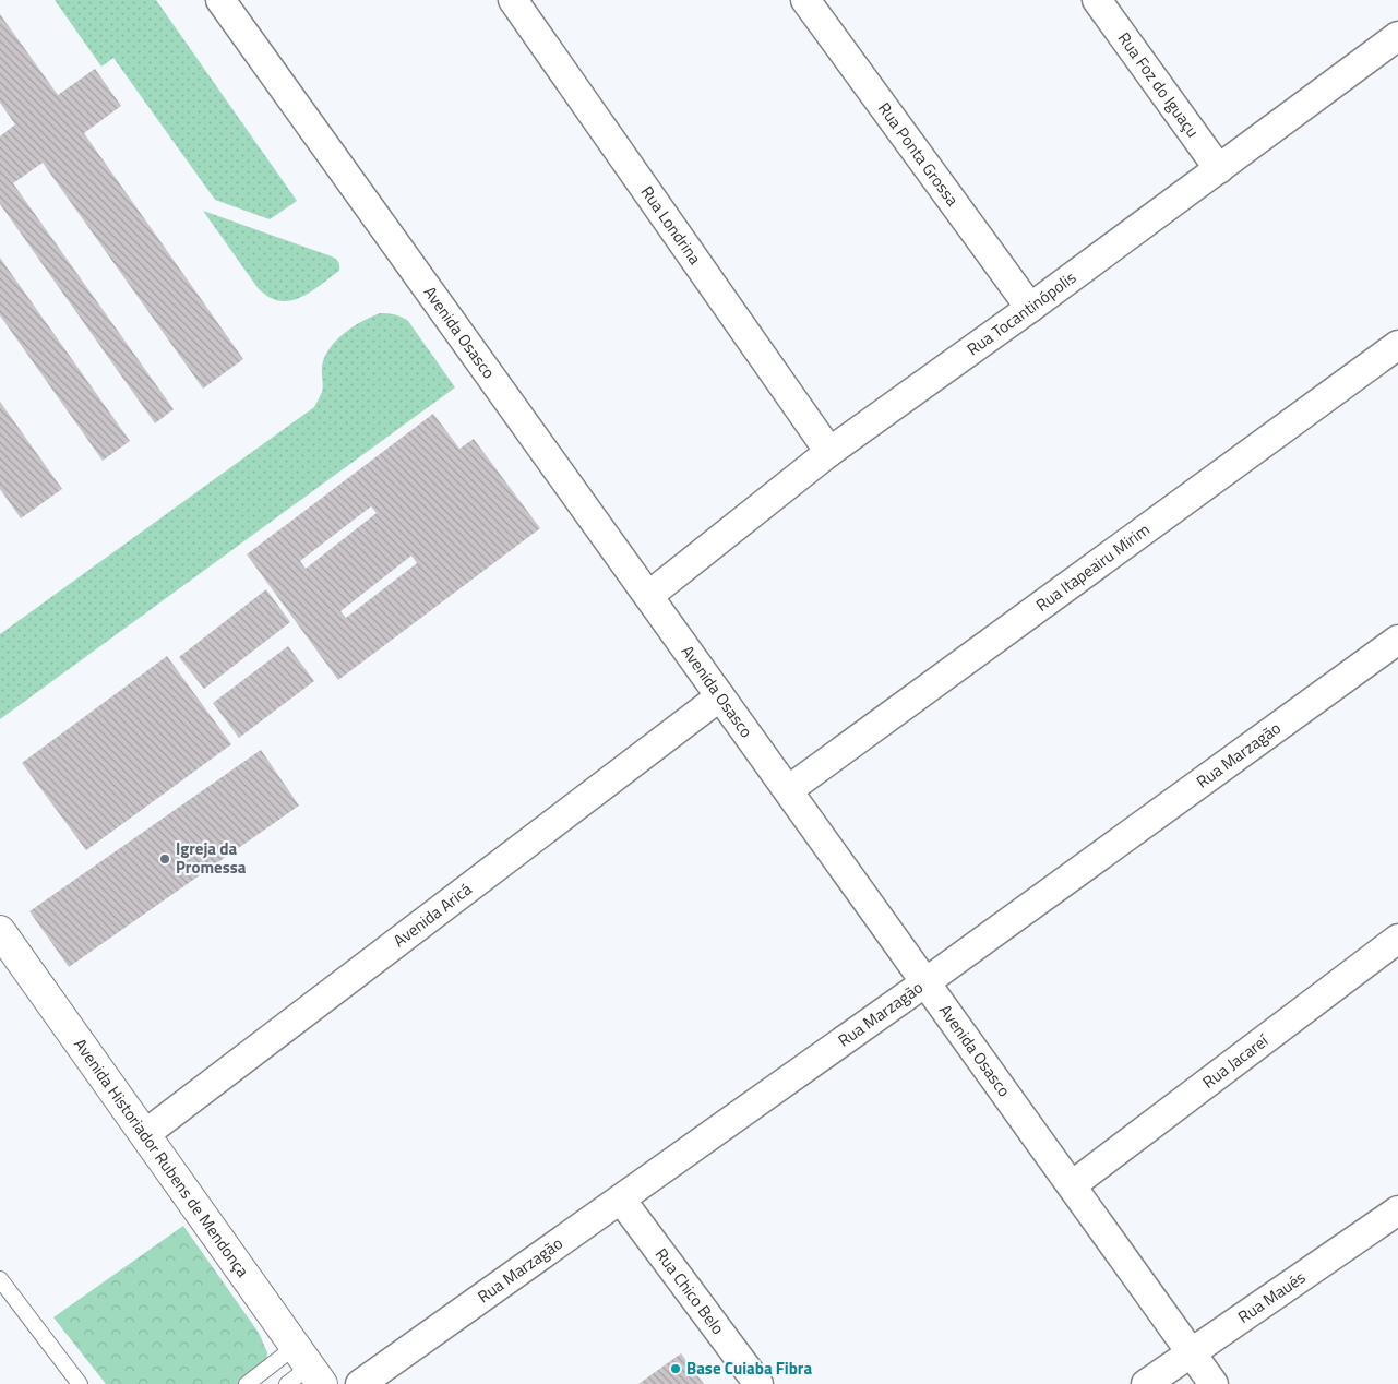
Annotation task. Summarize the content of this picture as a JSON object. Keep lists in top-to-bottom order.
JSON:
{
  "streets": {
    "main road": ["Avenida Historiador Rubens de Mendonça"],
    "street": [
      "Rua Foz do Iguaçu",
      "Rua Ponta Grossa",
      "Rua Londrina",
      "Rua Tocantinópolis",
      "Avenida Osasco",
      "Rua Itapeairu Mirim",
      "Rua Marzagão",
      "Avenida Aricá",
      "Rua Jacareí",
      "Rua Chico Belo",
      "Rua Maués"
    ]
  },
  "crossings": [
    ["Rua Foz do Iguaçu", "Rua Tocantinópolis"],
    ["Rua Ponta Grossa", "Rua Tocantinópolis"],
    ["Rua Londrina", "Rua Tocantinópolis"],
    ["Rua Tocantinópolis", "Avenida Osasco"],
    ["Avenida Osasco", "Rua Itapeairu Mirim"],
    ["Avenida Osasco", "Rua Marzagão"],
    ["Avenida Osasco", "Avenida Aricá"],
    ["Avenida Osasco", "Rua Jacareí"],
    ["Avenida Osasco", "Rua Maués"],
    ["Rua Marzagão", "Rua Chico Belo"],
    ["Avenida Aricá", "Avenida Historiador Rubens de Mendonça"]
  ],
  "places": ["Igreja da Promessa", "Base Cuiaba Fibra"]
}
